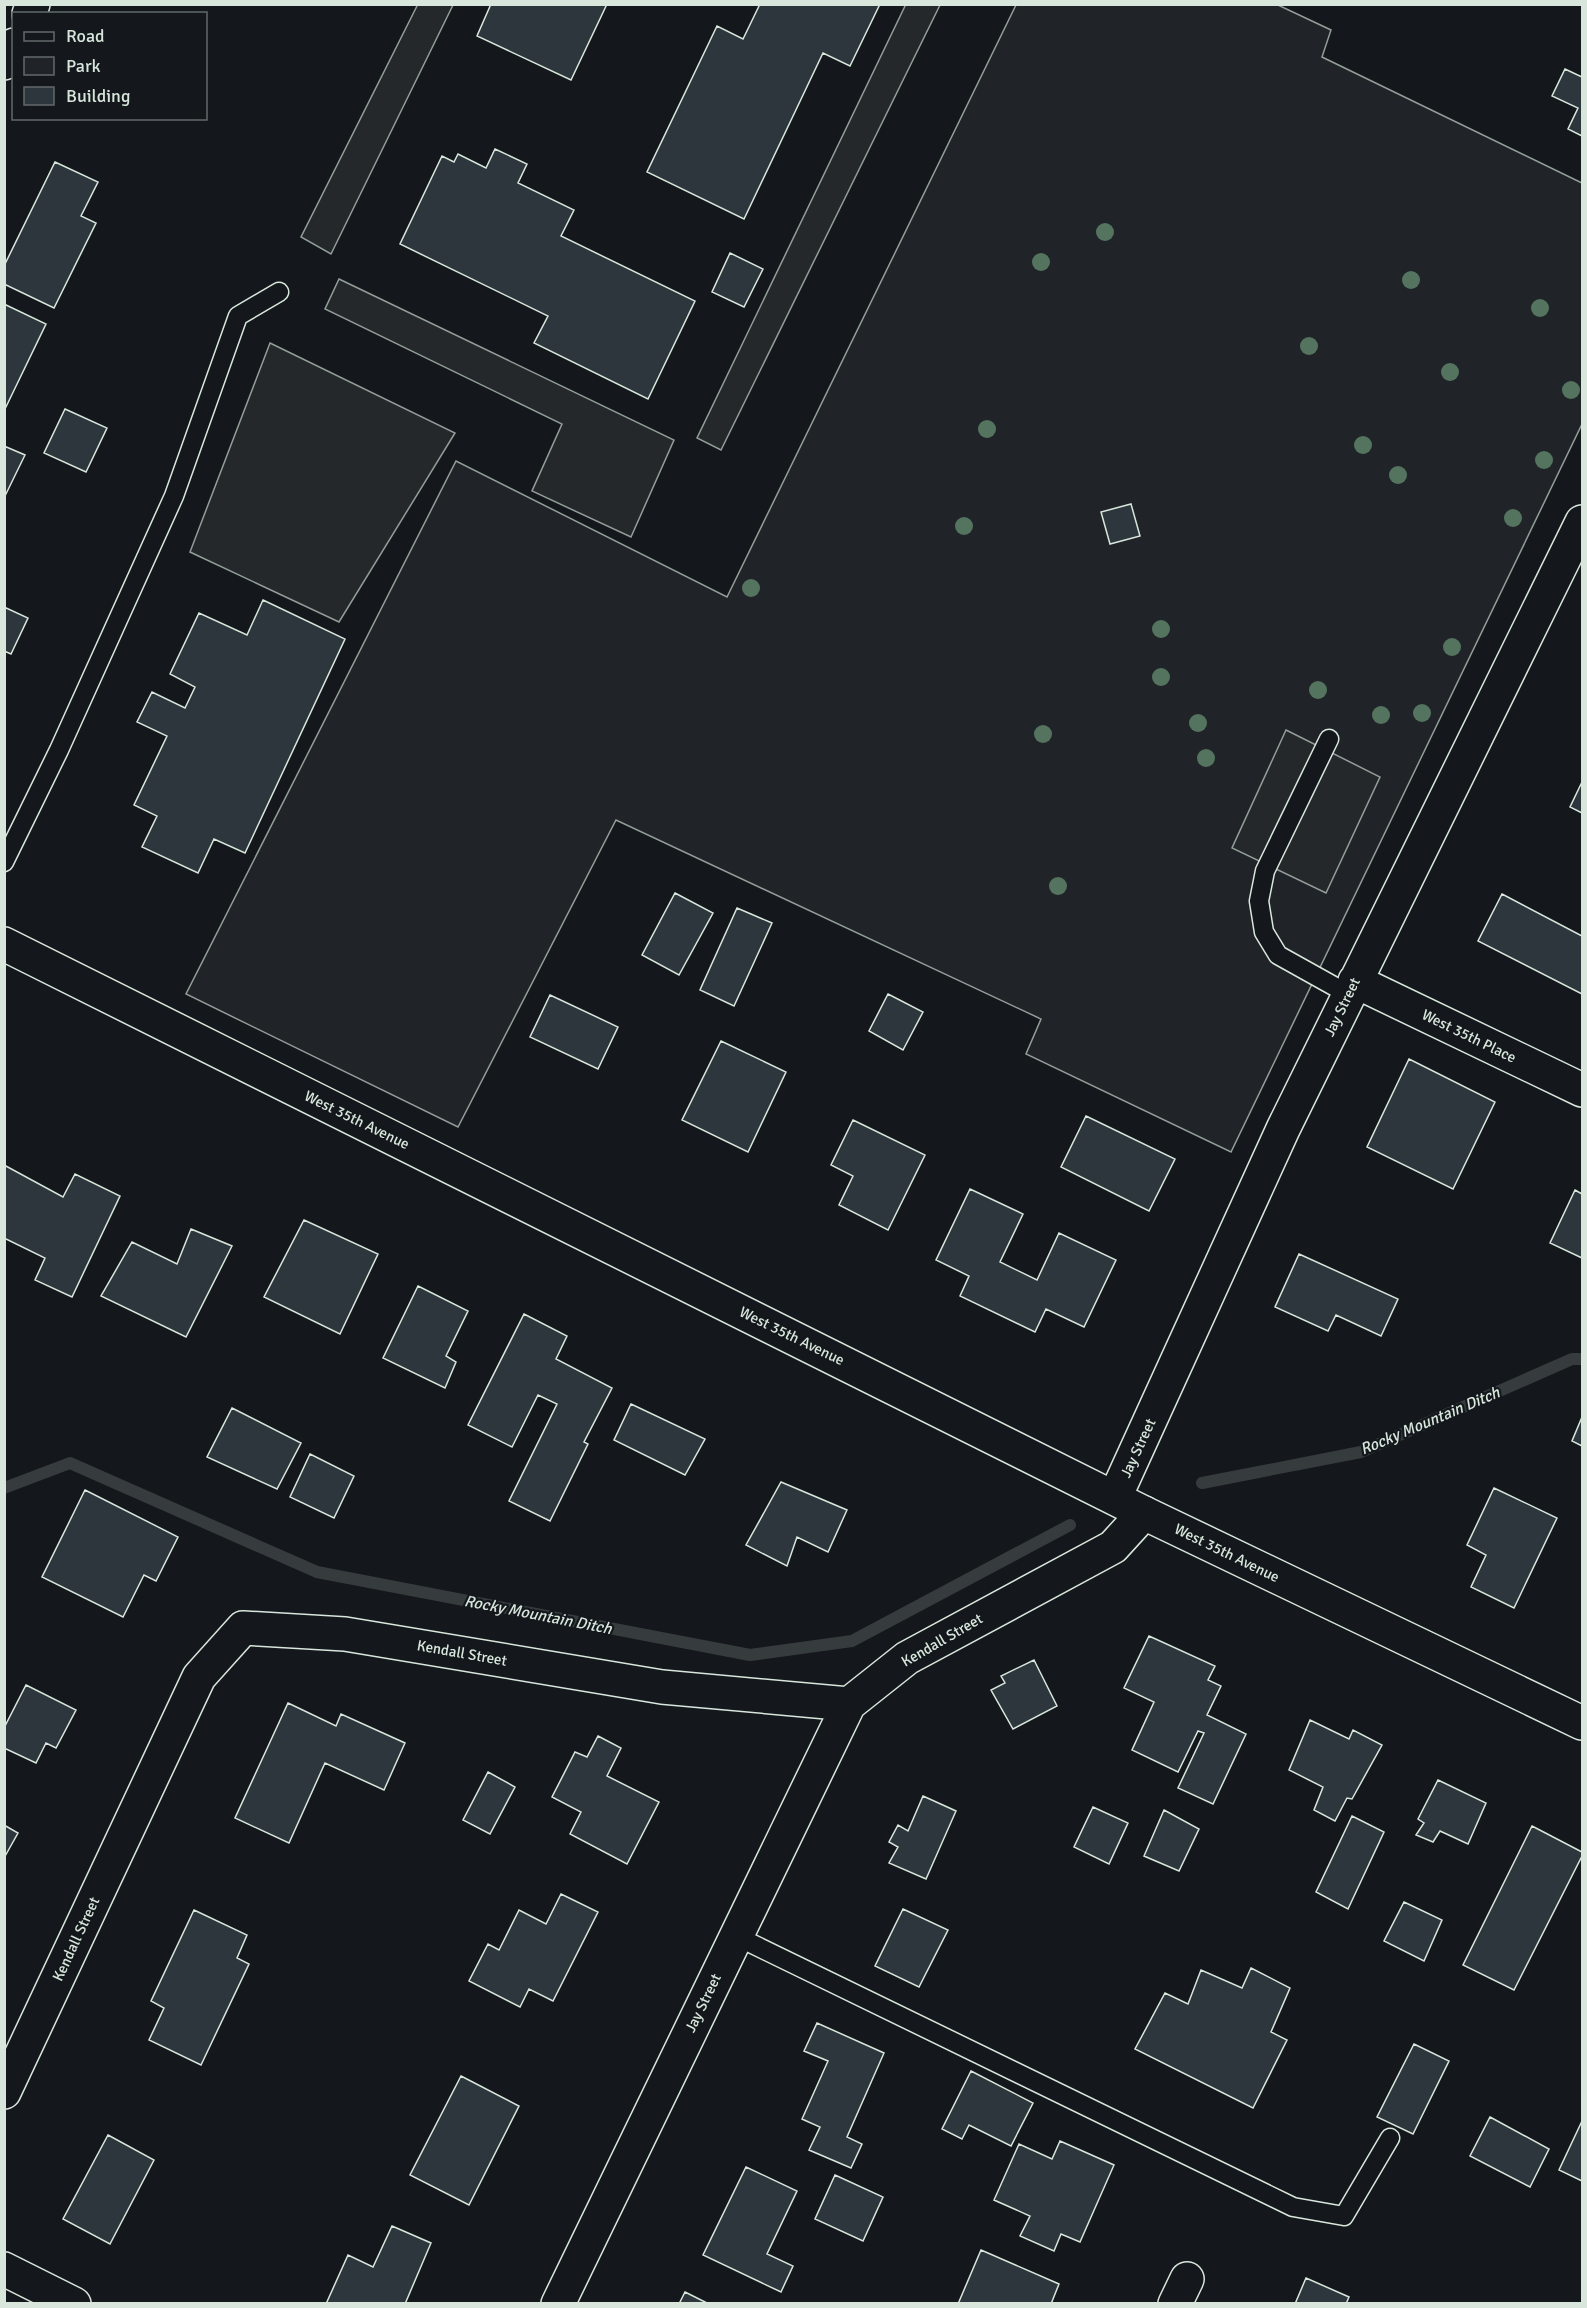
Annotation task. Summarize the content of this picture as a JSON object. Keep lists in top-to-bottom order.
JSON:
{
  "streets": {
    "street": [
      "Jay Street",
      "West 35th Place",
      "West 35th Avenue",
      "Kendall Street"
    ]
  },
  "crossings": [
    ["Jay Street", "West 35th Place"],
    ["Jay Street", "West 35th Avenue"],
    ["Jay Street", "Kendall Street"],
    ["West 35th Avenue", "Kendall Street"]
  ],
  "water": ["Rocky Mountain Ditch"],
  "legend": ["Road", "Park", "Building"]
}
